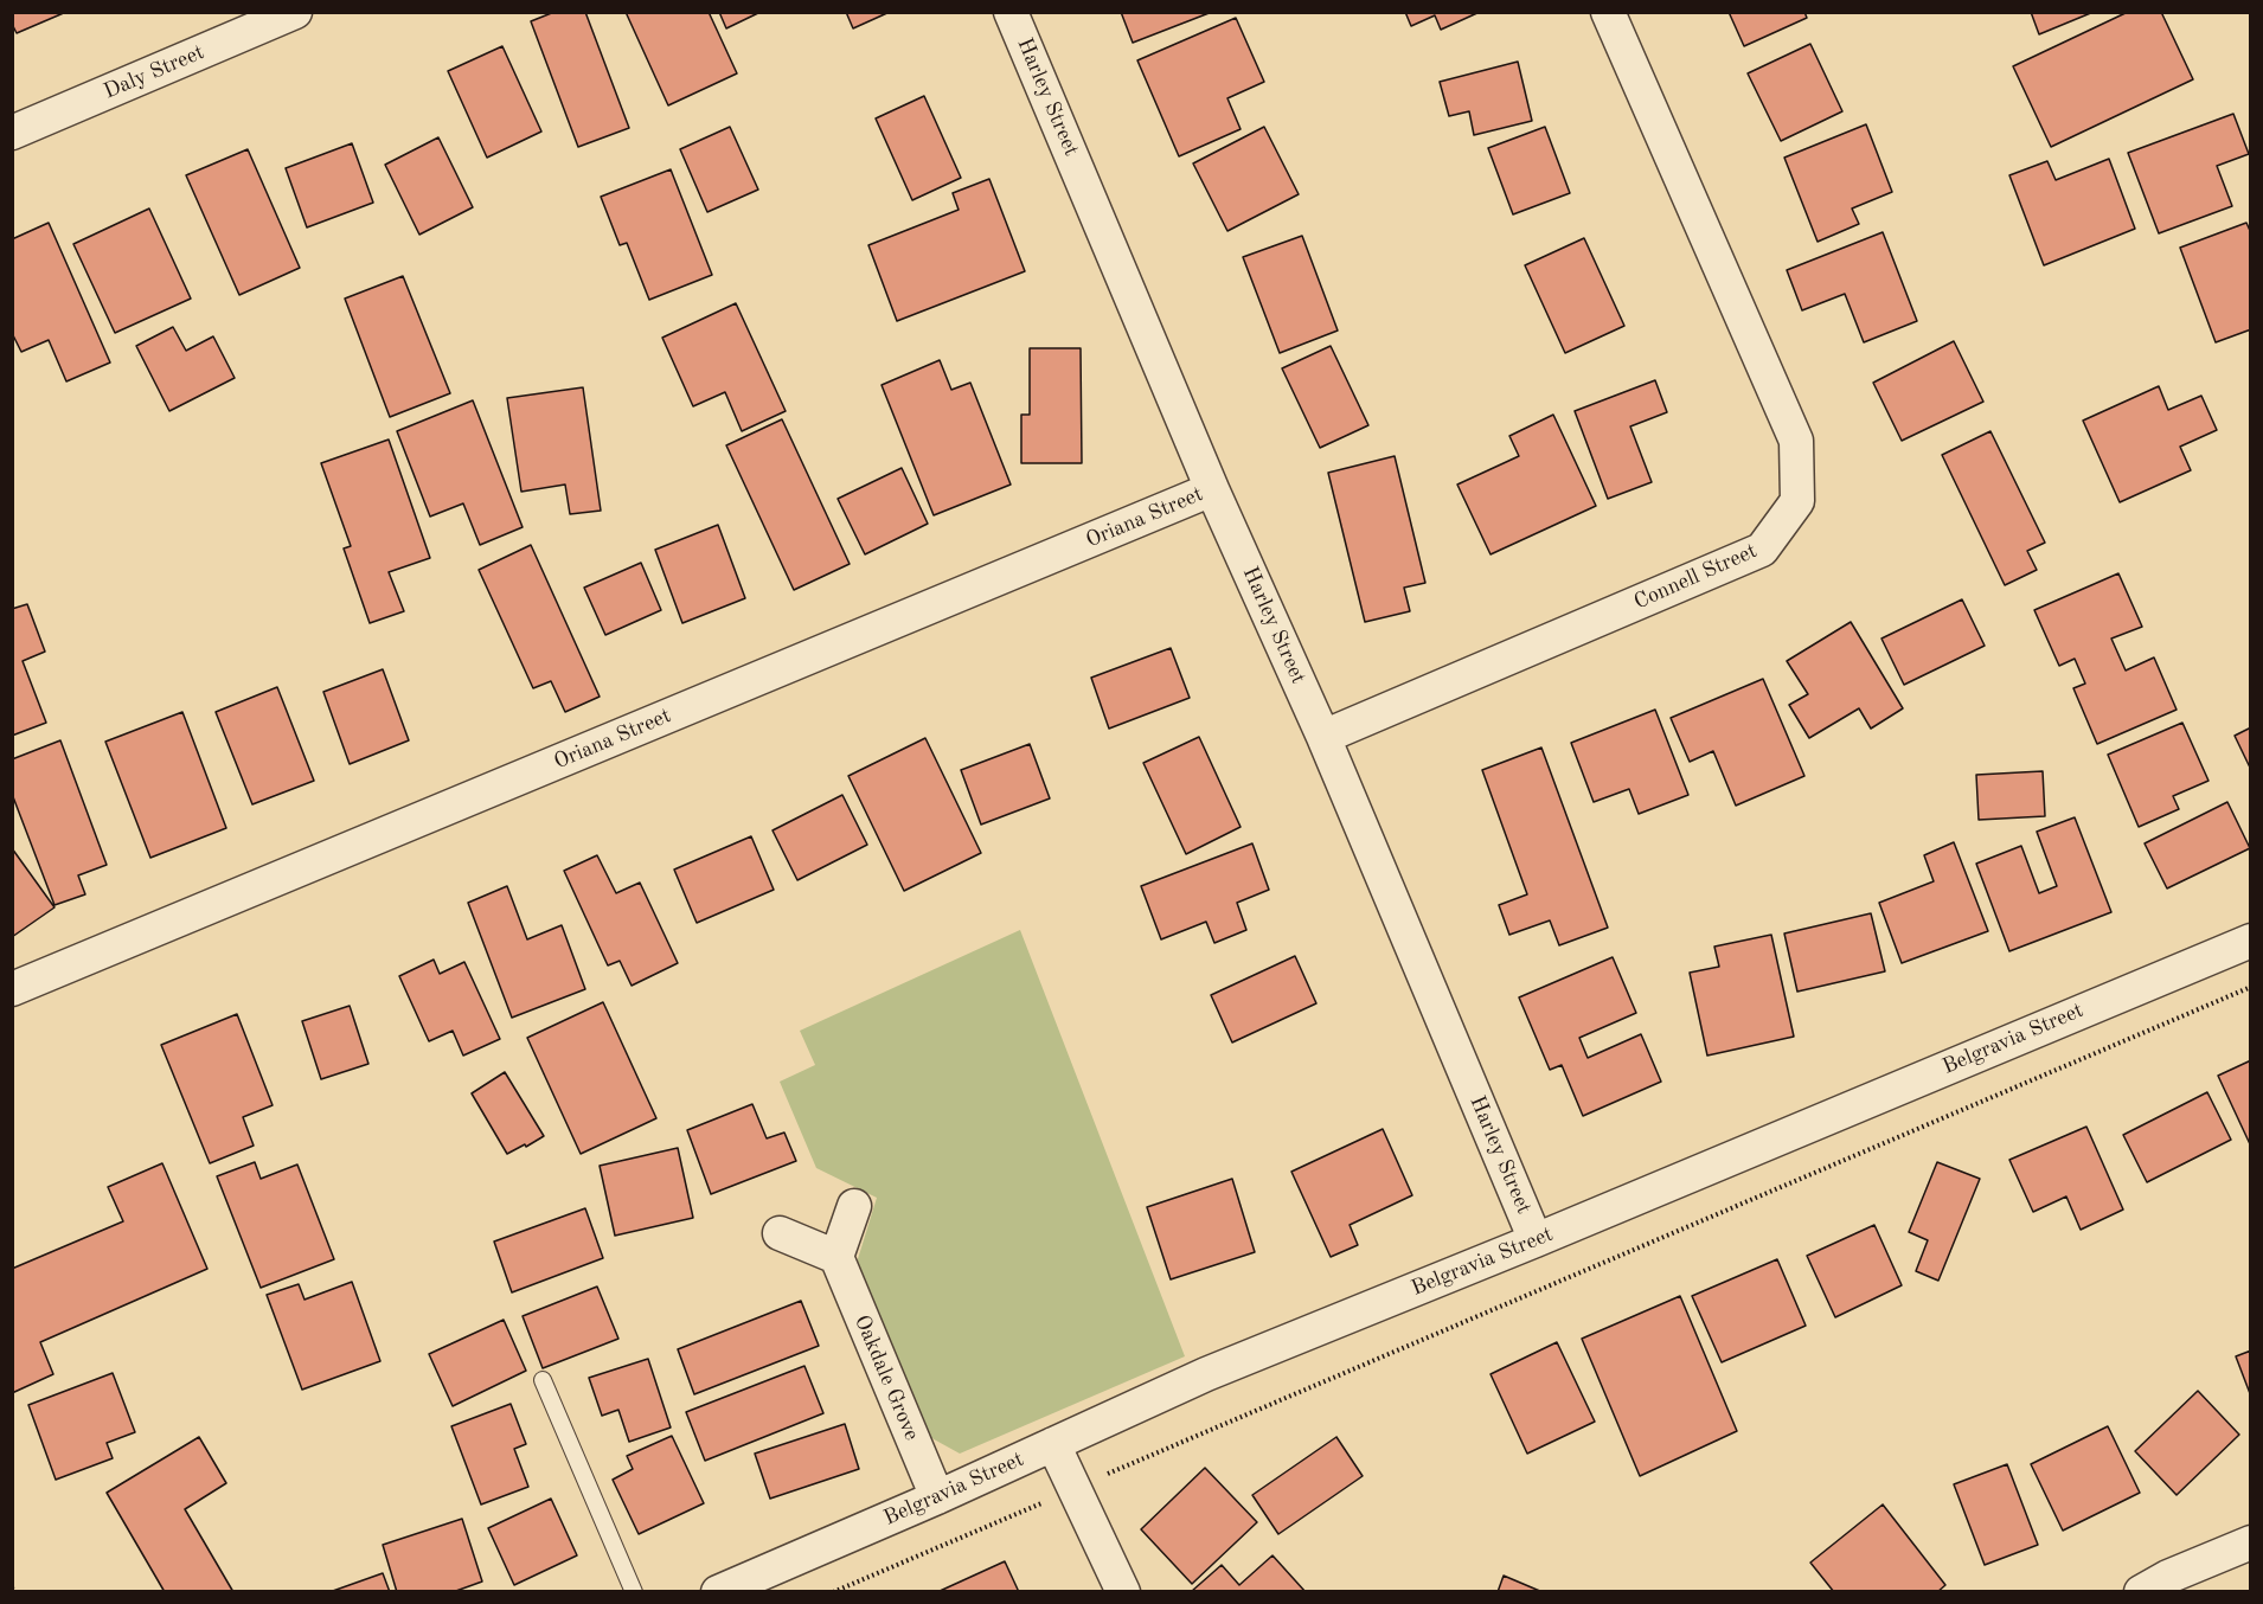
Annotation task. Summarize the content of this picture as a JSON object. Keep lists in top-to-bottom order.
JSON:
{
  "streets": {
    "street": [
      "Daly Street",
      "Harley Street",
      "Oriana Street",
      "Connell Street",
      "Belgravia Street",
      "Oakdale Grove"
    ]
  },
  "crossings": [
    ["Harley Street", "Oriana Street"],
    ["Harley Street", "Connell Street"],
    ["Harley Street", "Belgravia Street"],
    ["Belgravia Street", "Oakdale Grove"]
  ]
}
